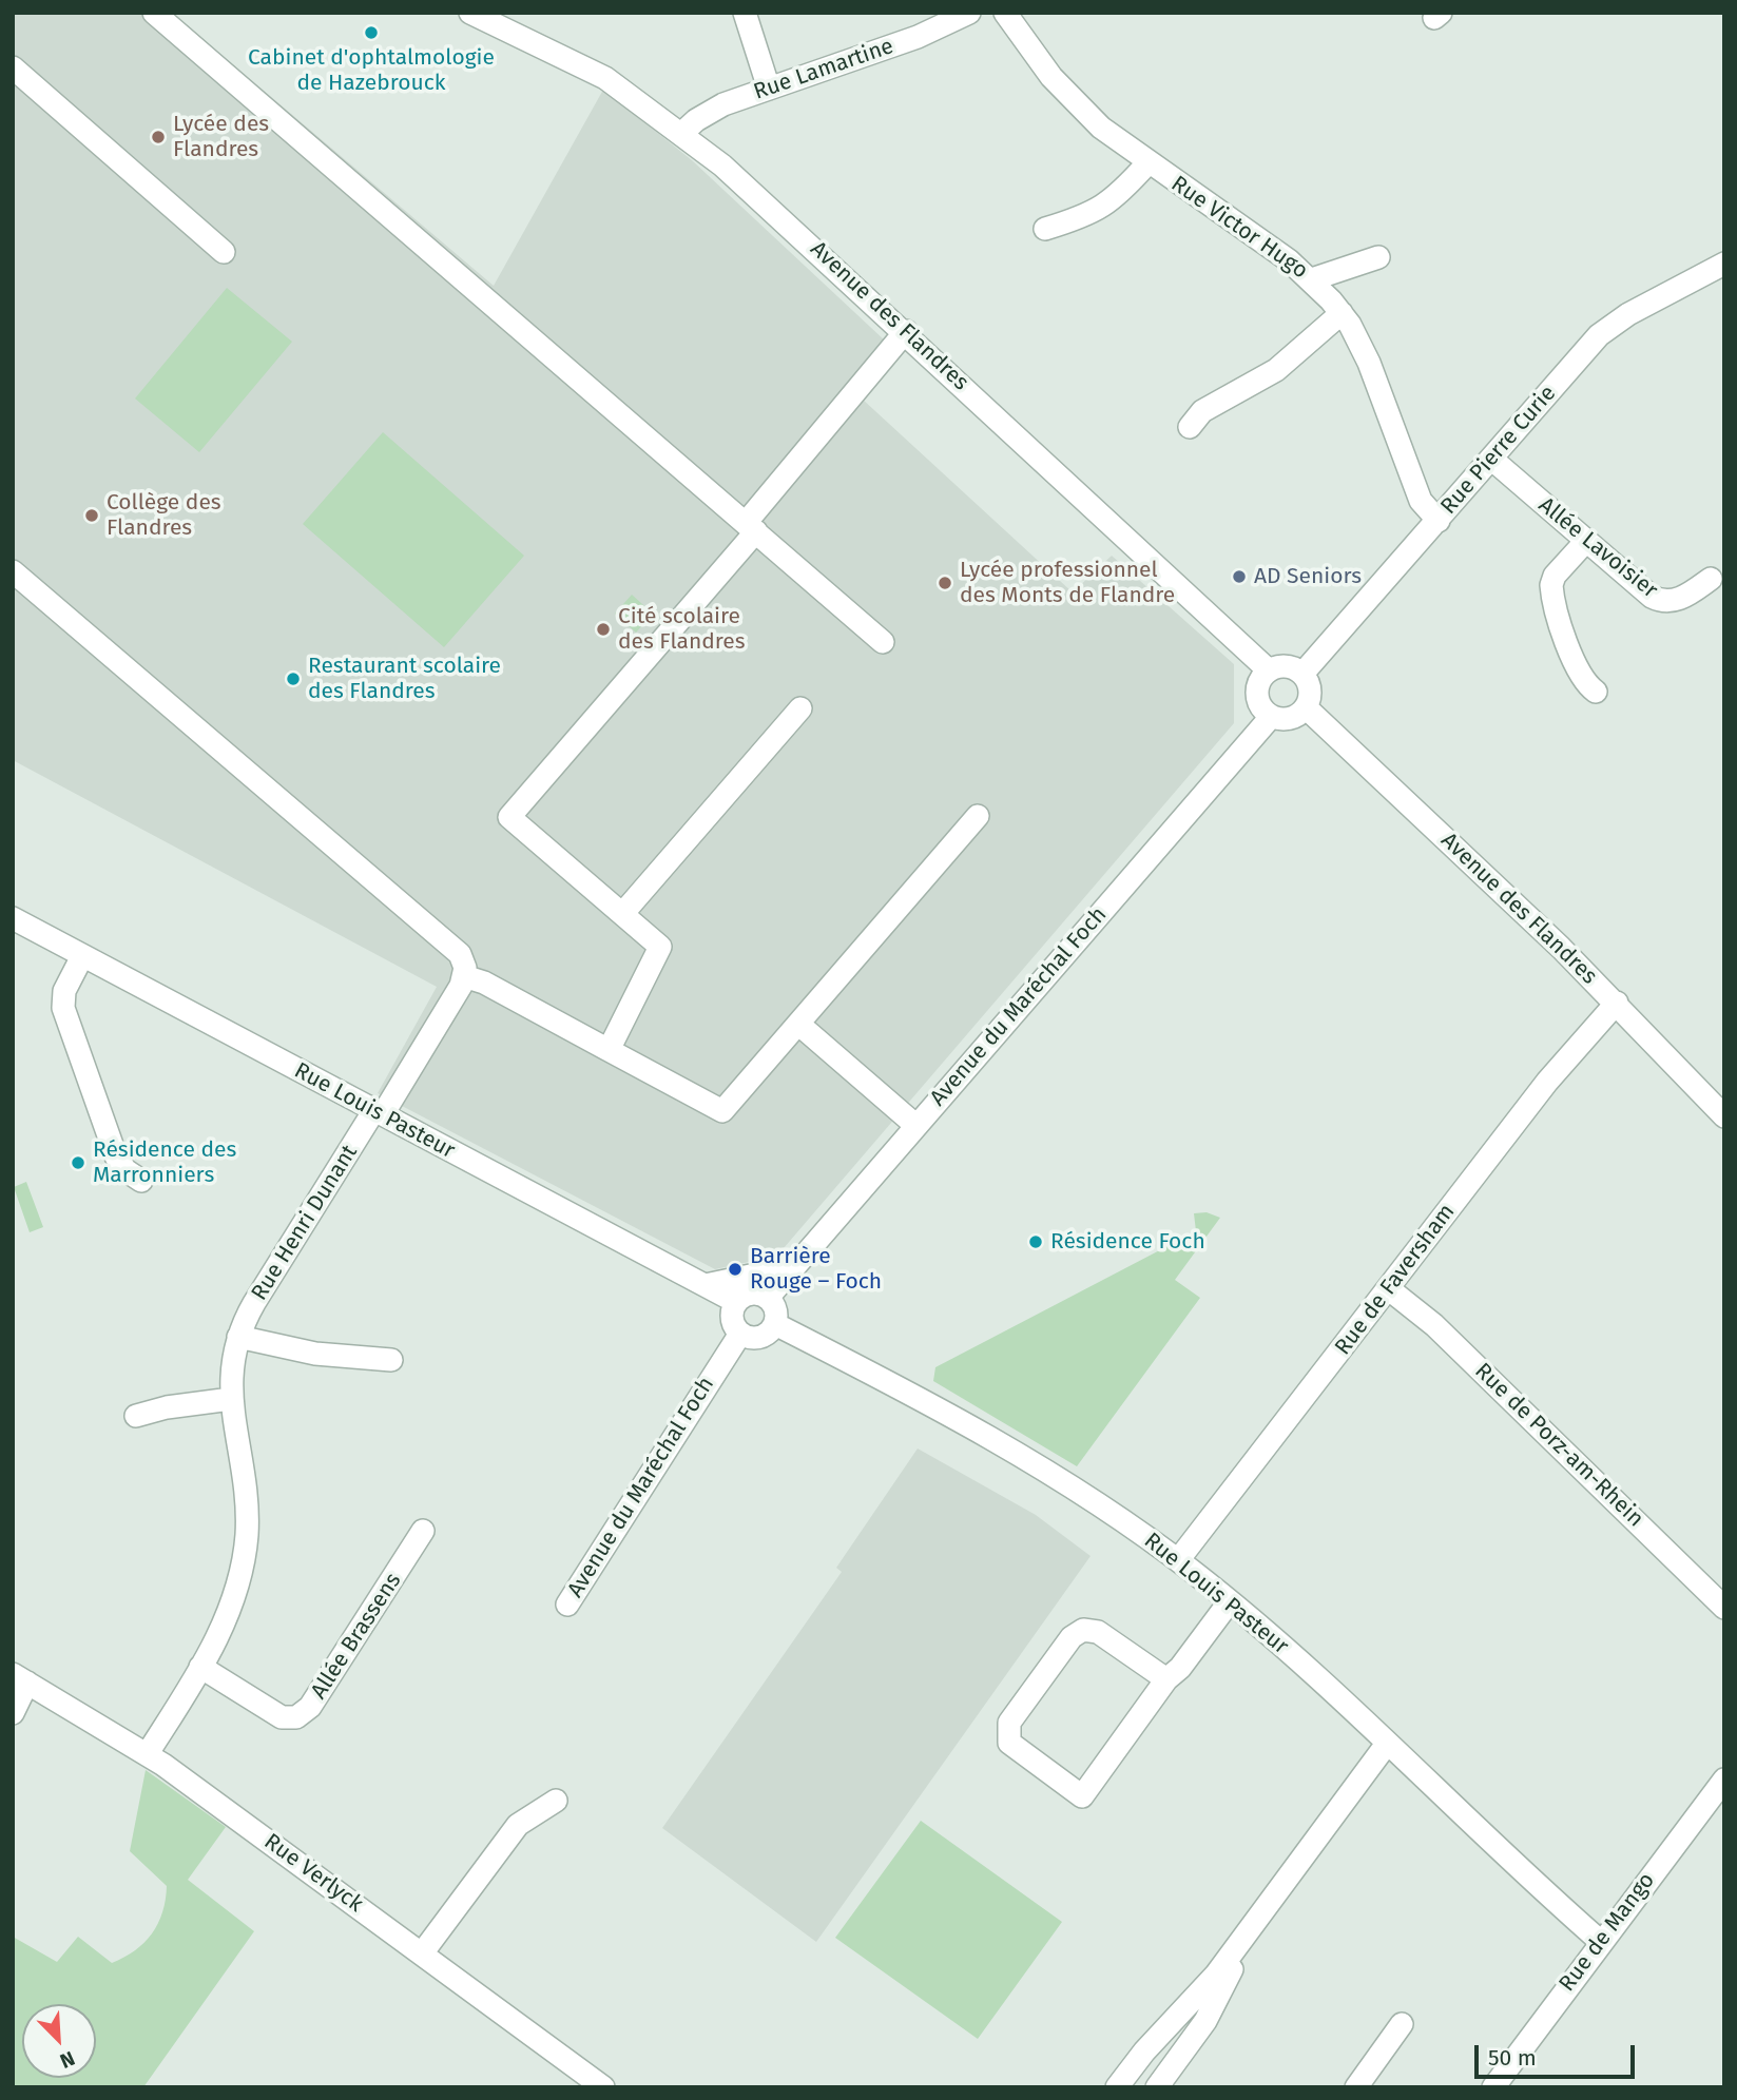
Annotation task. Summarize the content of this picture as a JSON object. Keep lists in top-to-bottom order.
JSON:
{
  "streets": {
    "street": [
      "Rue Lamartine",
      "Rue Victor Hugo",
      "Avenue des Flandres",
      "Rue Pierre Curie",
      "Allée Lavoisier",
      "Avenue du Maréchal Foch",
      "Rue Louis Pasteur",
      "Rue Henri Dunant",
      "Rue de Faversham",
      "Rue de Porz-am-Rhein",
      "Allée Brassens",
      "Rue Verlyck",
      "Rue de Mango"
    ]
  },
  "crossings": [
    ["Rue Lamartine", "Avenue des Flandres"],
    ["Rue Victor Hugo", "Rue Pierre Curie"],
    ["Avenue des Flandres", "Rue Pierre Curie"],
    ["Avenue des Flandres", "Avenue du Maréchal Foch"],
    ["Avenue des Flandres", "Rue de Faversham"],
    ["Rue Pierre Curie", "Allée Lavoisier"],
    ["Rue Pierre Curie", "Avenue du Maréchal Foch"],
    ["Avenue du Maréchal Foch", "Rue Louis Pasteur"],
    ["Rue Louis Pasteur", "Rue Henri Dunant"],
    ["Rue Louis Pasteur", "Rue de Faversham"],
    ["Rue Louis Pasteur", "Rue de Mango"],
    ["Rue Henri Dunant", "Allée Brassens"],
    ["Rue Henri Dunant", "Rue Verlyck"],
    ["Rue de Faversham", "Rue de Porz-am-Rhein"]
  ],
  "places": [
    "Cabinet d'ophtalmologie de Hazebrouck",
    "Lycée des Flandres",
    "Collège des Flandres",
    "AD Seniors",
    "Lycée professionnel des Monts de Flandre",
    "Cité scolaire des Flandres",
    "Restaurant scolaire des Flandres",
    "Résidence des Marronniers",
    "Résidence Foch",
    "Barrière Rouge – Foch"
  ],
  "scale_bar": "50 m",
  "north": "bottom right"
}
